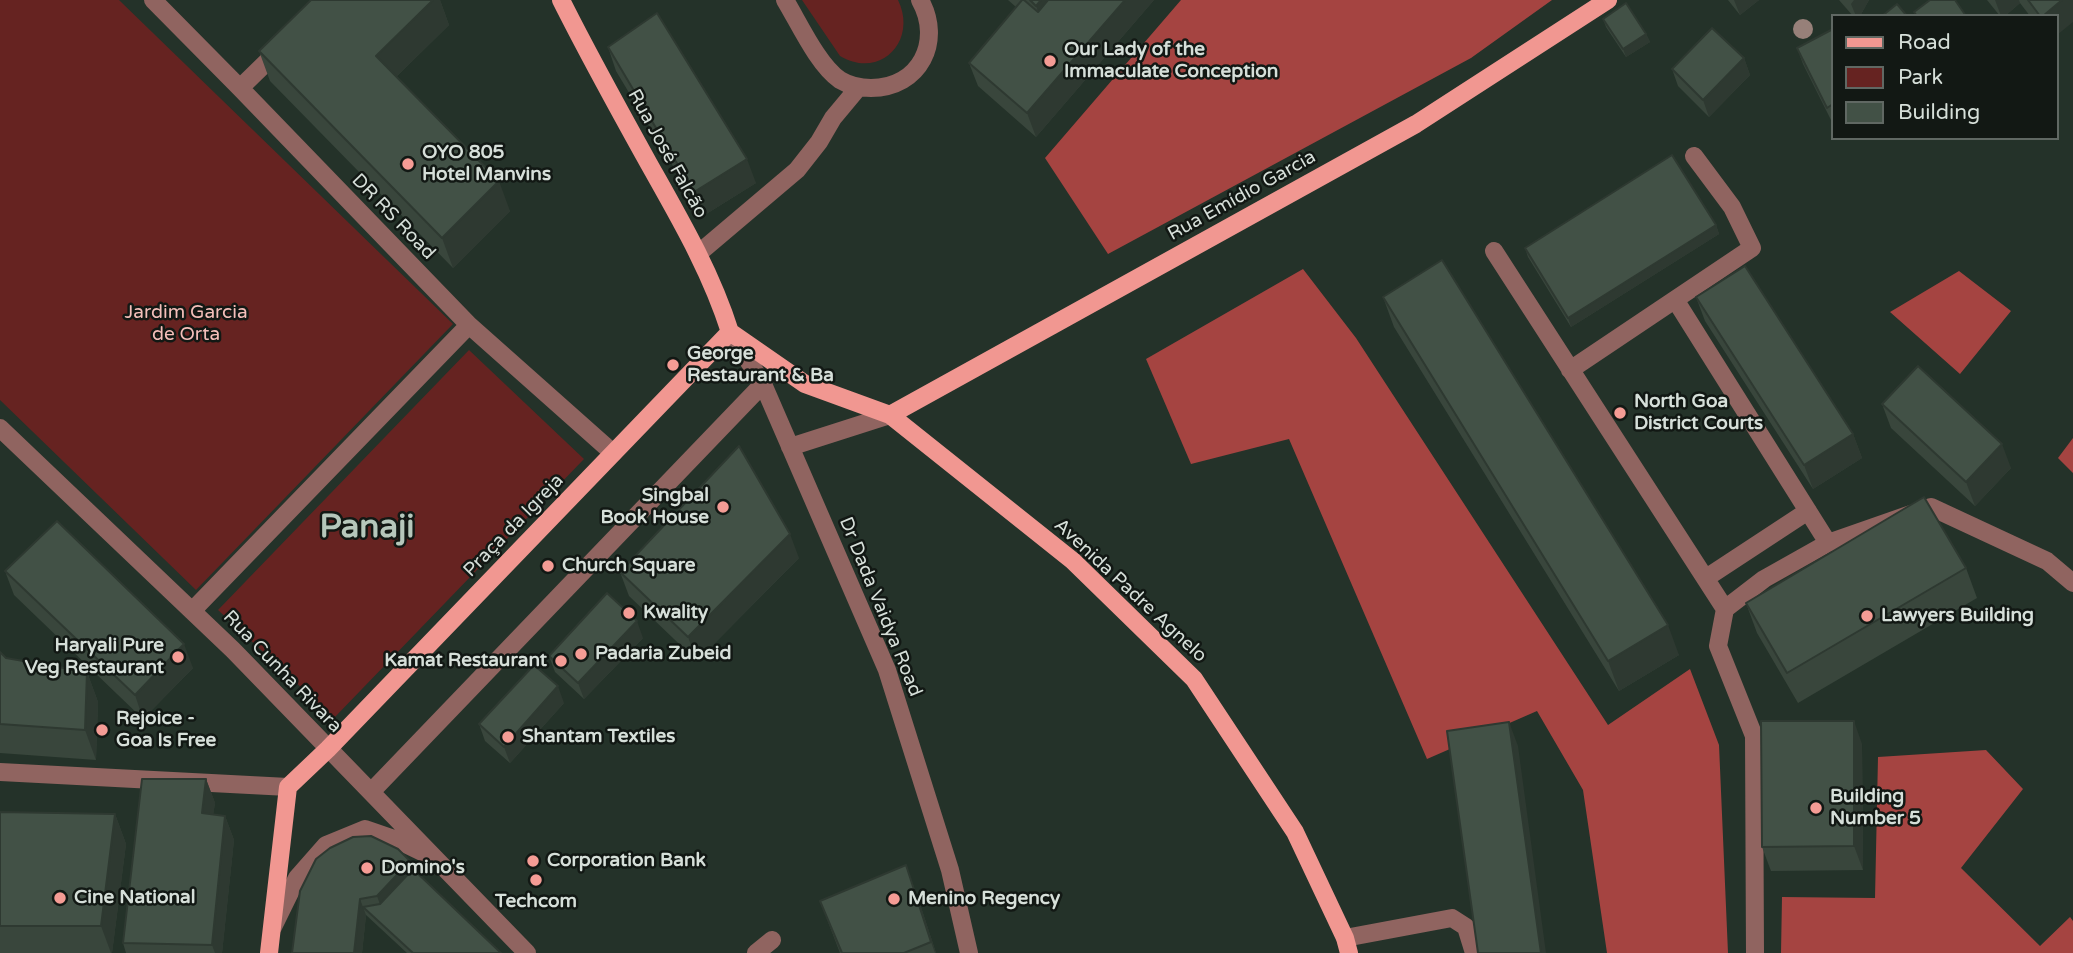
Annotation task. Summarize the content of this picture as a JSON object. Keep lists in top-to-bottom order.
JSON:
{
  "streets": {
    "main road": [
      "Rua José Falcão",
      "Rua Emídio Garcia",
      "Praça da Igreja",
      "Avenida Padre Agnelo"
    ],
    "street": ["DR RS Road", "Dr Dada Vaidya Road", "Rua Cunha Rivara"]
  },
  "crossings": [
    ["Rua José Falcão", "Praça da Igreja"],
    ["Rua José Falcão", "Dr Dada Vaidya Road"],
    ["Rua Emídio Garcia", "Avenida Padre Agnelo"],
    ["Rua Emídio Garcia", "Dr Dada Vaidya Road"],
    ["DR RS Road", "Praça da Igreja"],
    ["Praça da Igreja", "Dr Dada Vaidya Road"],
    ["Praça da Igreja", "Rua Cunha Rivara"]
  ],
  "districts": ["Panaji"],
  "parks": ["Jardim Garcia de Orta"],
  "places": [
    "Our Lady of the Immaculate Conception",
    "OYO 805 Hotel Manvins",
    "George Restaurant & Ba",
    "North Goa District Courts",
    "Singbal Book House",
    "Church Square",
    "Kwality",
    "Lawyers Building",
    "Padaria Zubeid",
    "Haryali Pure Veg Restaurant",
    "Kamat Restaurant",
    "Rejoice - Goa Is Free",
    "Shantam Textiles",
    "Building Number 5",
    "Corporation Bank",
    "Domino's",
    "Techcom",
    "Cine National",
    "Menino Regency"
  ],
  "legend": ["Road", "Park", "Building"]
}
